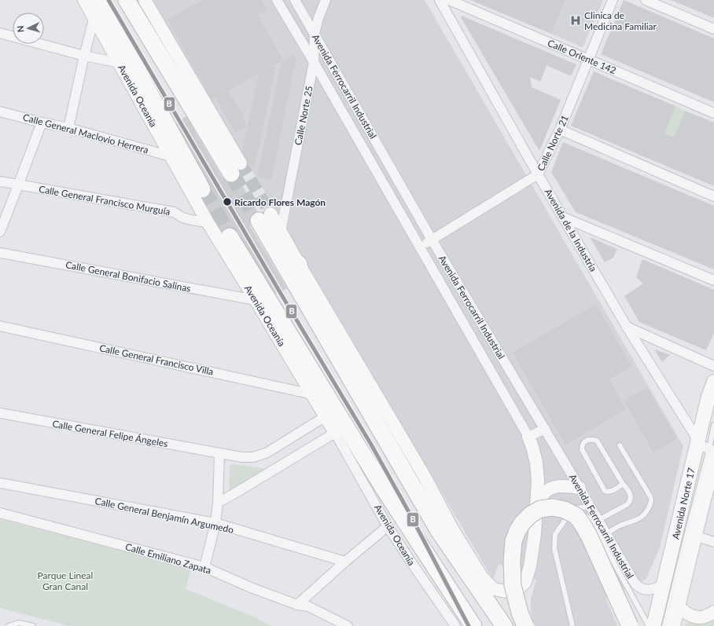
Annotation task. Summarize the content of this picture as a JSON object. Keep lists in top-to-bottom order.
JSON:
{
  "streets": {
    "highway": ["Avenida Oceanía"],
    "main road": ["Avenida Norte 17"],
    "street": [
      "Calle Oriente 142",
      "Avenida Ferrocarril Industrial",
      "Calle Norte 25",
      "Calle General Maclovio Herrera",
      "Calle Norte 21",
      "Calle General Francisco Murguía",
      "Avenida de la Industria",
      "Calle General Bonifacio Salinas",
      "Calle General Francisco Villa",
      "Calle General Felipe Ángeles",
      "Calle General Benjamín Argumedo",
      "Calle Emiliano Zapata"
    ]
  },
  "crossings": [
    ["Calle Oriente 142", "Calle Norte 21"],
    ["Avenida Ferrocarril Industrial", "Calle Norte 25"],
    ["Avenida Ferrocarril Industrial", "Calle Norte 21"],
    ["Avenida Ferrocarril Industrial", "Avenida Norte 17"],
    ["Avenida Oceanía", "Calle General Maclovio Herrera"],
    ["Avenida Oceanía", "Calle General Francisco Murguía"],
    ["Avenida Oceanía", "Calle General Bonifacio Salinas"],
    ["Avenida Oceanía", "Calle General Francisco Villa"],
    ["Avenida Oceanía", "Calle General Felipe Ángeles"],
    ["Calle Norte 21", "Avenida de la Industria"],
    ["Avenida de la Industria", "Avenida Norte 17"]
  ],
  "parks": ["Parque Lineal Gran Canal"],
  "places": {
    "hospital": ["Clinica de Medicina Familiar"],
    "other": ["Ricardo Flores Magón"]
  },
  "lines": ["transit line B"],
  "north": "left"
}
